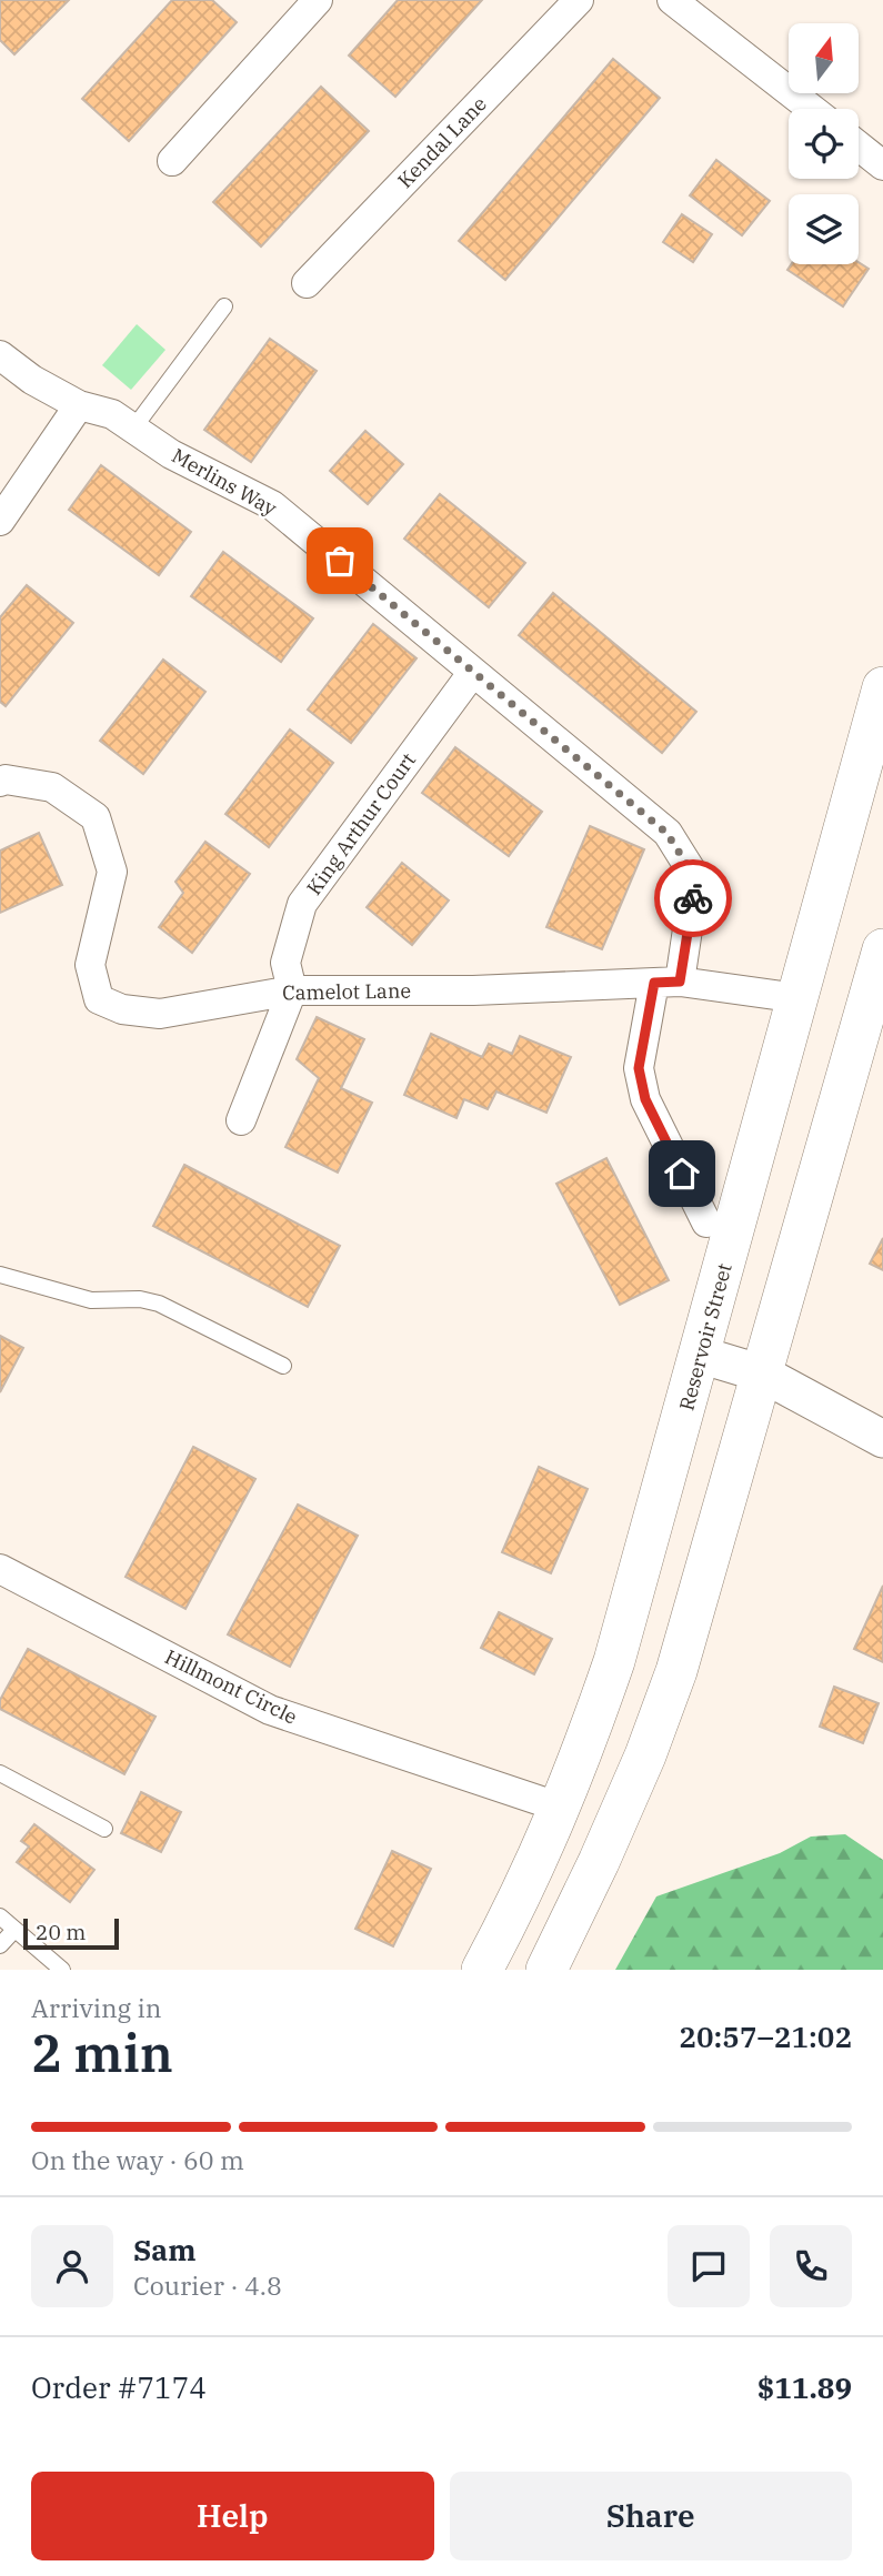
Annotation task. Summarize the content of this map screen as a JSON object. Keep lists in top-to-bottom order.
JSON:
{
  "streets": {
    "main road": ["Reservoir Street"],
    "street": [
      "Kendal Lane",
      "Merlins Way",
      "King Arthur Court",
      "Camelot Lane",
      "Hillmont Circle"
    ]
  },
  "crossings": [
    ["Merlins Way", "King Arthur Court"],
    ["Merlins Way", "Camelot Lane"],
    ["King Arthur Court", "Camelot Lane"],
    ["Camelot Lane", "Reservoir Street"],
    ["Reservoir Street", "Hillmont Circle"]
  ],
  "scale_bar": "20 m",
  "north": "top",
  "page": {
    "scale": "20 m",
    "heading": ["2 min", "Arriving in", "20:57–21:02"],
    "panel": [
      "Sam",
      "Courier · 4.8",
      "Order #7174",
      "$11.89"
    ],
    "bar": "On the way · 60 m",
    "buttons": ["Help", "Share"]
  }
}
